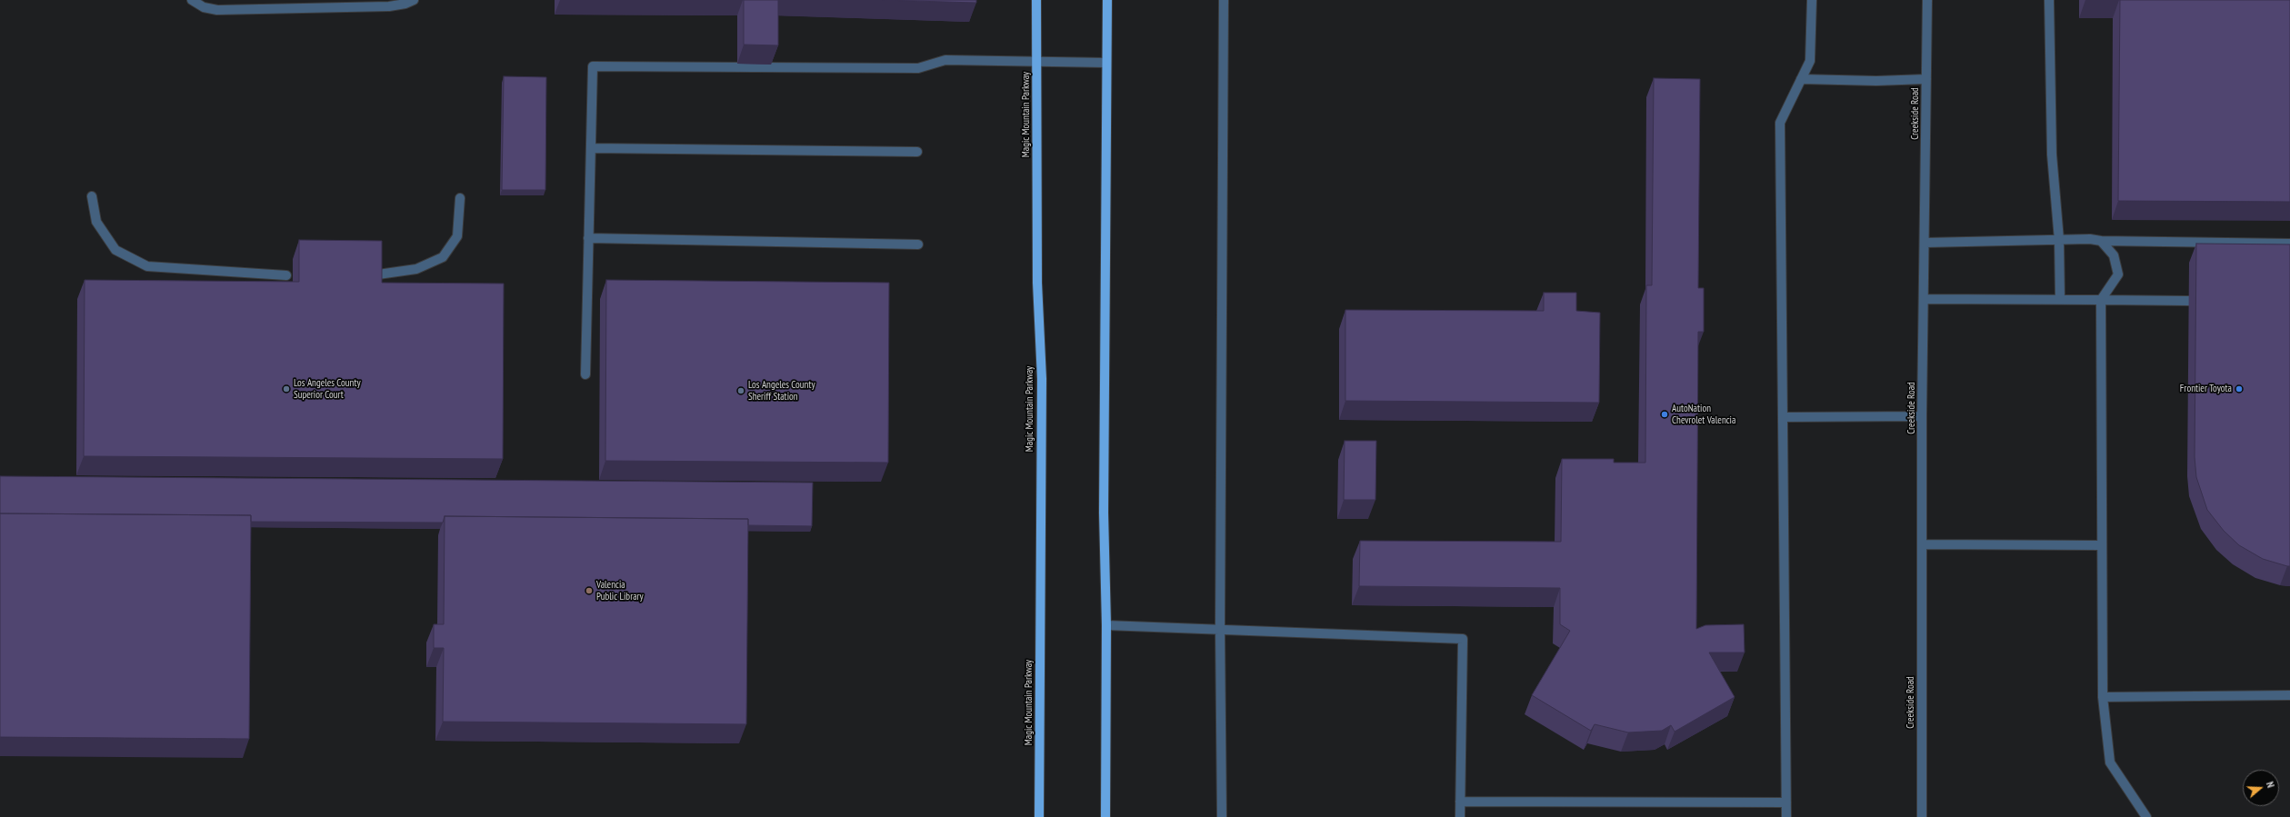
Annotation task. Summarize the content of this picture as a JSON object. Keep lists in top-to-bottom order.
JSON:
{
  "streets": {
    "main road": ["Magic Mountain Parkway"],
    "street": ["Creekside Road"]
  },
  "places": [
    "Los Angeles County Superior Court",
    "Frontier Toyota",
    "Los Angeles County Sheriff Station",
    "AutoNation Chevrolet Valencia",
    "Valencia Public Library"
  ],
  "north": "right"
}
